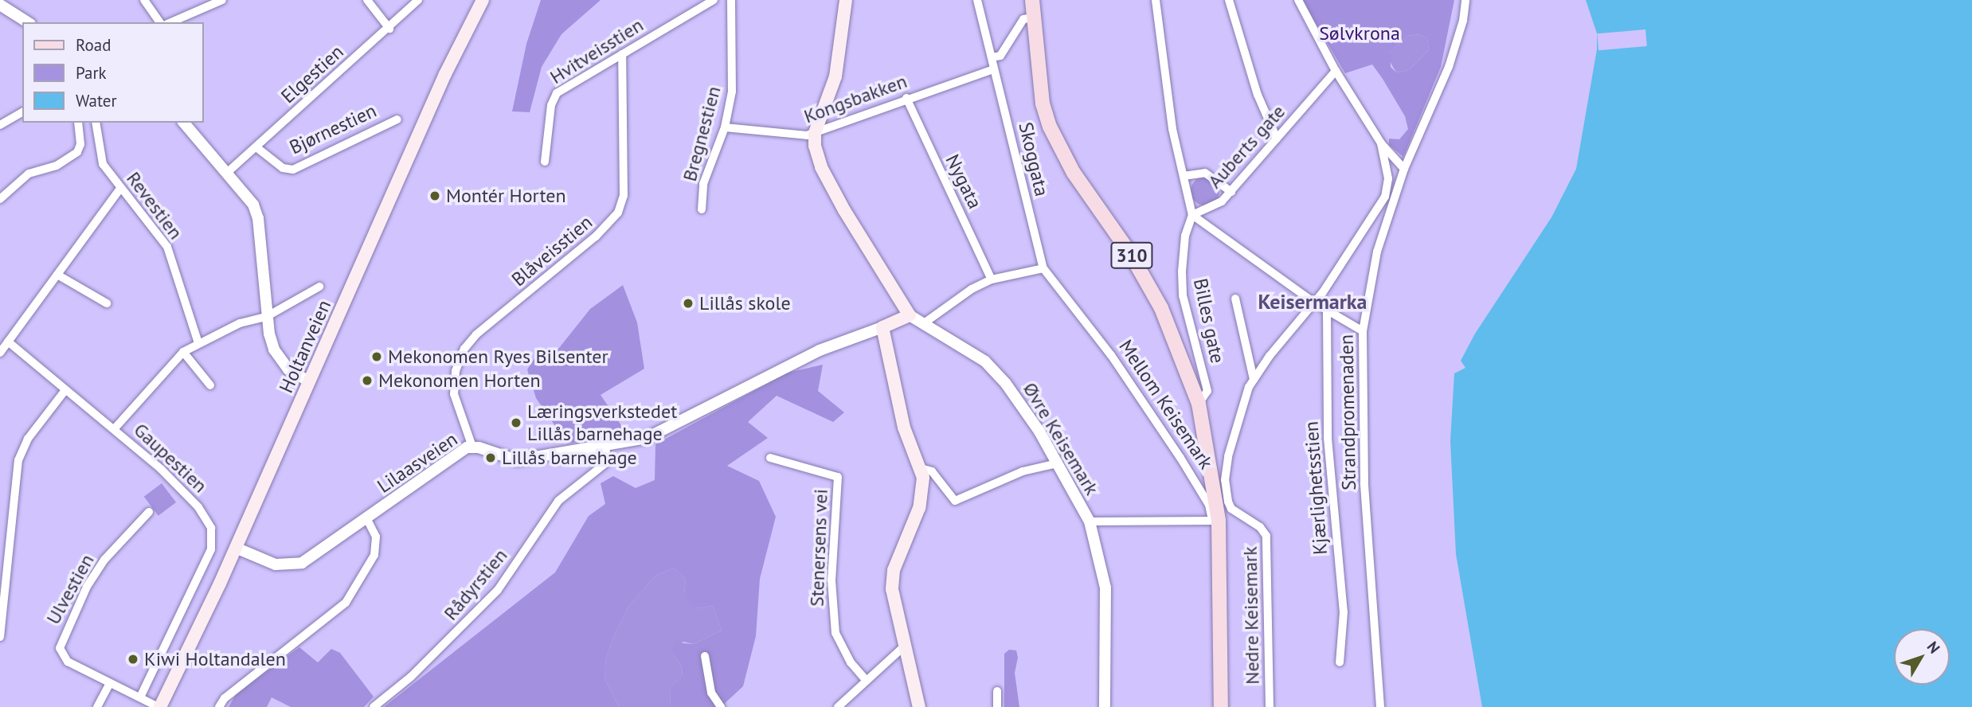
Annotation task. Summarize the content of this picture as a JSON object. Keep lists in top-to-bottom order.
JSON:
{
  "streets": {
    "main road": [
      "310",
      "Holtanveien",
      "Mellom Keisemark",
      "Øvre Keisemark",
      "Lilaasveien"
    ],
    "street": [
      "Hvitveisstien",
      "Elgestien",
      "Kongsbakken",
      "Bjørnestien",
      "Bregnestien",
      "Auberts gate",
      "Skoggata",
      "Nygata",
      "Revestien",
      "Blåveisstien",
      "Billes gate",
      "Strandpromenaden",
      "Gaupestien",
      "Kjærlighetsstien",
      "Stenersens vei",
      "Rådyrstien",
      "Ulvestien",
      "Nedre Keisemark"
    ]
  },
  "crossings": [
    ["Hvitveisstien", "Blåveisstien"],
    ["Elgestien", "Bjørnestien"],
    ["Kongsbakken", "Bregnestien"],
    ["Kongsbakken", "Skoggata"],
    ["Kongsbakken", "Nygata"],
    ["Kongsbakken", "Øvre Keisemark"],
    ["Auberts gate", "Billes gate"],
    ["Skoggata", "Mellom Keisemark"],
    ["Blåveisstien", "Lilaasveien"],
    ["310", "Billes gate"],
    ["310", "Mellom Keisemark"],
    ["Holtanveien", "Lilaasveien"],
    ["Holtanveien", "Ulvestien"],
    ["Øvre Keisemark", "Lilaasveien"],
    ["Gaupestien", "Ulvestien"],
    ["Lilaasveien", "Rådyrstien"]
  ],
  "districts": ["Keisermarka"],
  "parks": ["Sølvkrona"],
  "places": [
    "Montér Horten",
    "Lillås skole",
    "Mekonomen Ryes Bilsenter",
    "Mekonomen Horten",
    "Læringsverkstedet Lillås barnehage",
    "Lillås barnehage",
    "Kiwi Holtandalen"
  ],
  "legend": ["Road", "Park", "Water"],
  "north": "top right"
}
